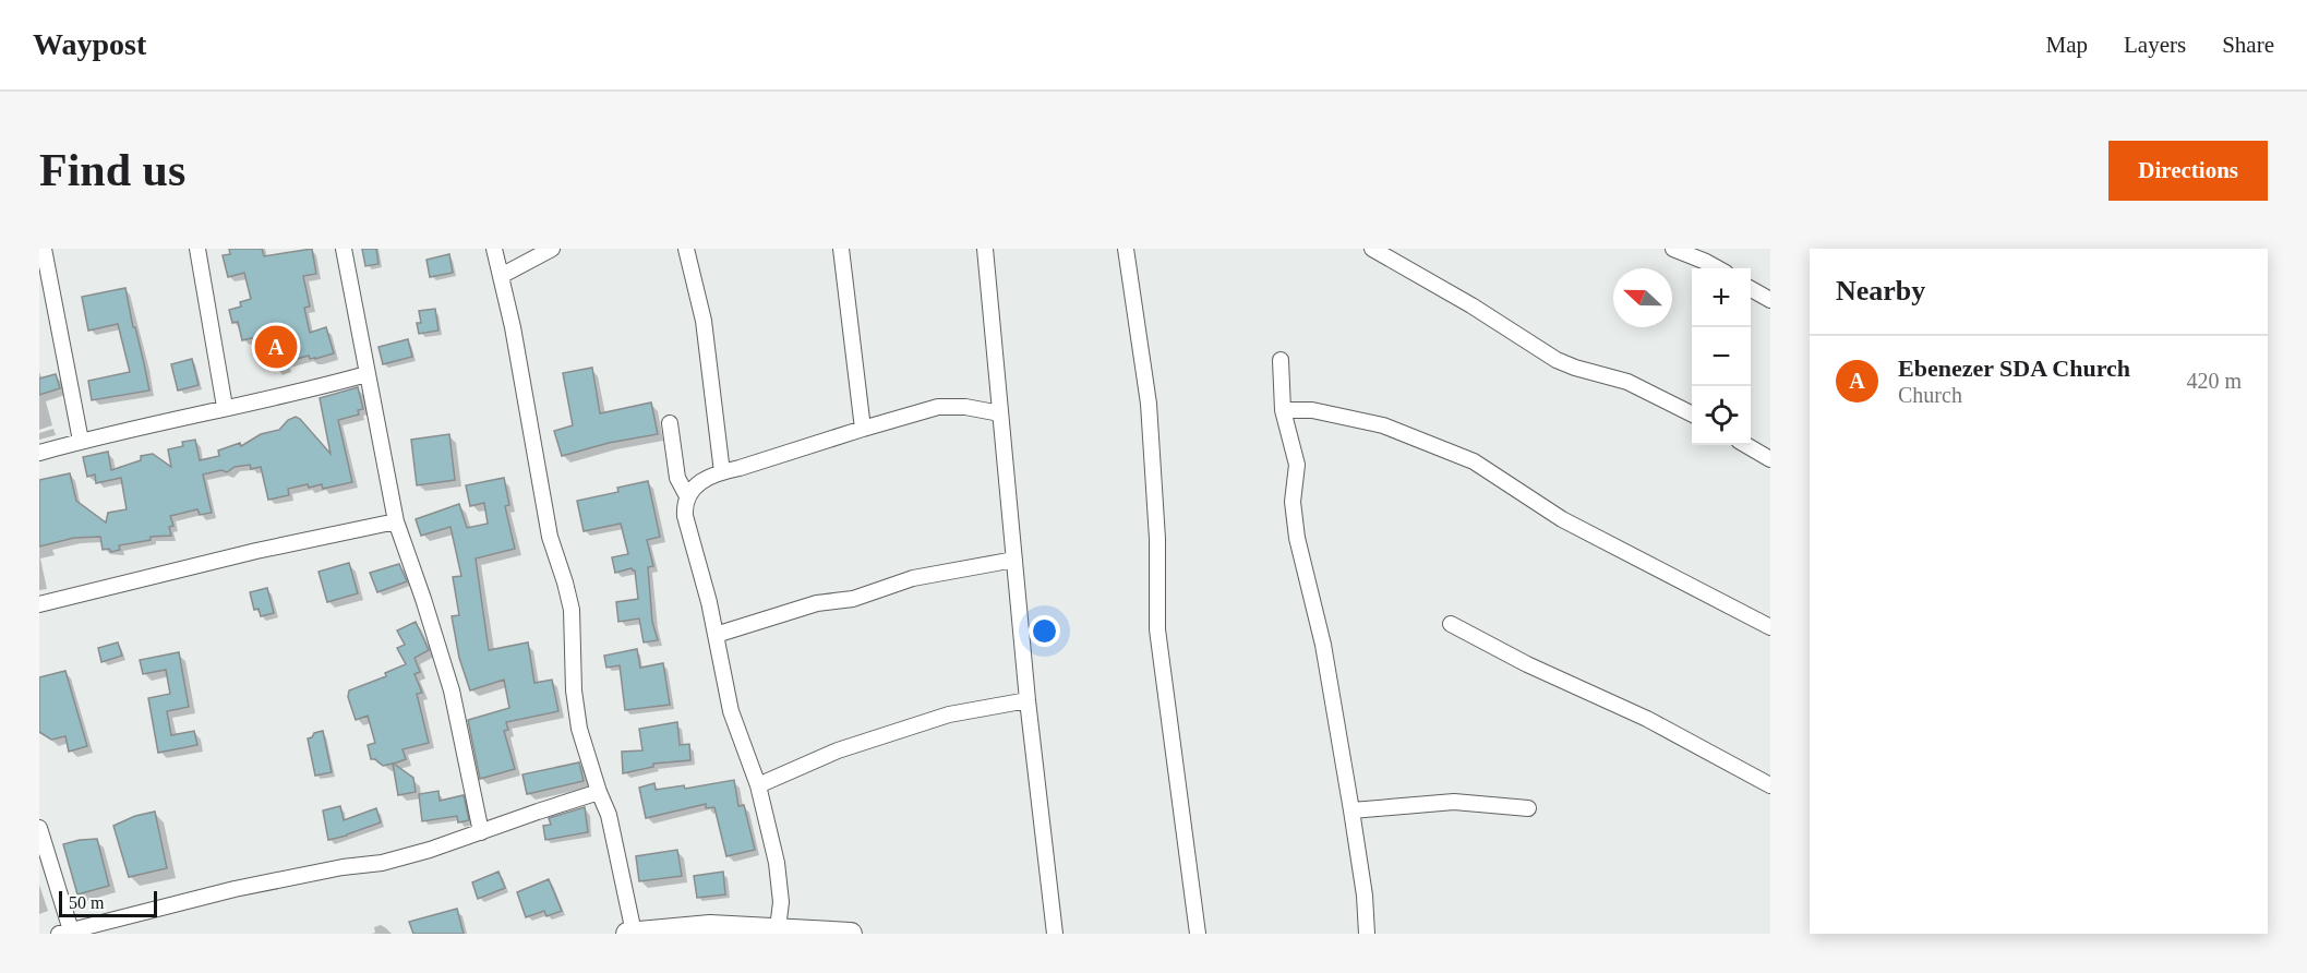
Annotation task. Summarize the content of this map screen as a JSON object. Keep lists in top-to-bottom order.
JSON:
{
  "scale_bar": "50 m",
  "north": "left",
  "page": {
    "header": "Waypost",
    "nav": ["Map", "Layers", "Share"],
    "buttons": "Directions",
    "title": "Find us",
    "heading": "Nearby",
    "map_buttons": ["+", "−"],
    "pins": "A",
    "list": [
      {
        "mark": "A",
        "name": "Ebenezer SDA Church",
        "note": "Church",
        "value": "420 m"
      }
    ],
    "scale": "50 m"
  }
}
